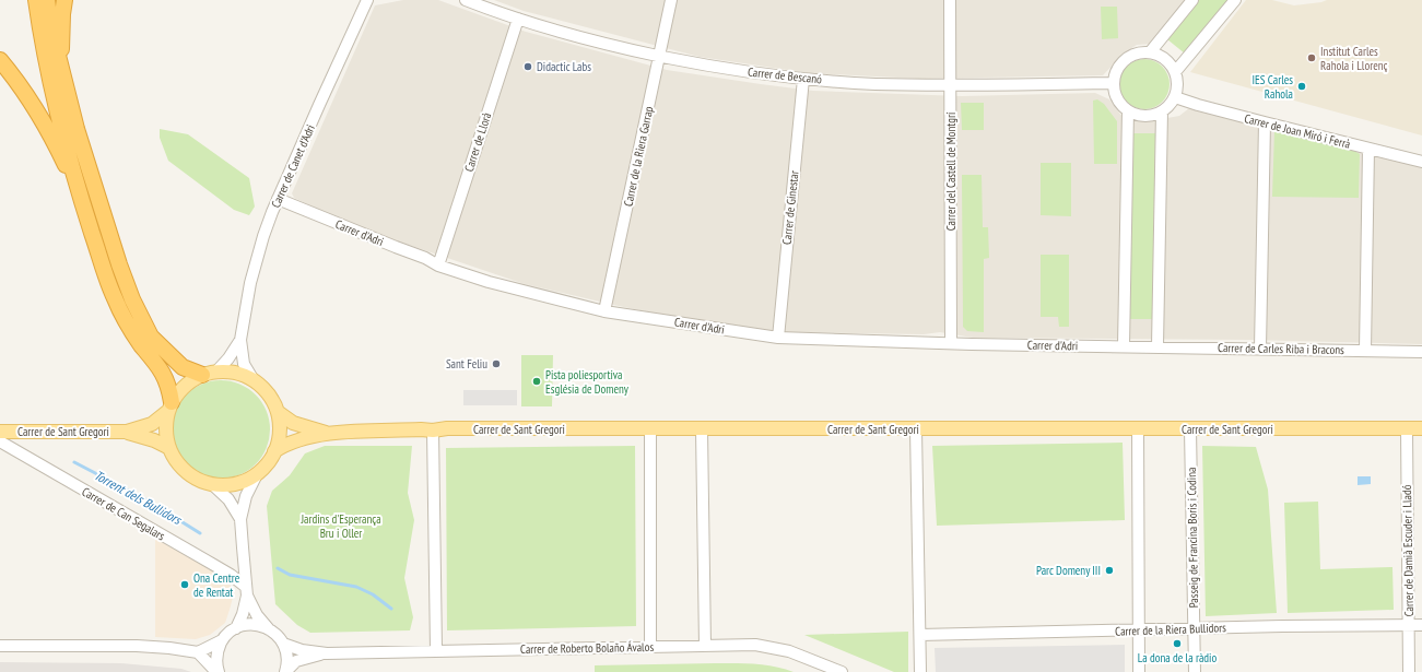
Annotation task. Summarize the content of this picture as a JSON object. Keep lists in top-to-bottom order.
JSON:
{
  "streets": {
    "main road": ["Carrer de Sant Gregori"],
    "street": [
      "Carrer de Bescanó",
      "Carrer de Joan Miró i Ferrà",
      "Carrer de Llorà",
      "Carrer de la Riera Garrap",
      "Carrer de Canet d'Adri",
      "Carrer del Castell de Montgrí",
      "Carrer de Ginestar",
      "Carrer d'Adri",
      "Carrer de Carles Riba i Bracons",
      "Carrer de Can Segalars",
      "Passeig de Francina Boris i Codina",
      "Carrer de Damià Escuder i Lladó",
      "Carrer de la Riera Bullidors",
      "Carrer de Roberto Bolaño Ávalos"
    ]
  },
  "crossings": [
    ["Carrer de Bescanó", "Carrer de Joan Miró i Ferrà"],
    ["Carrer de Bescanó", "Carrer de Llorà"],
    ["Carrer de Bescanó", "Carrer de la Riera Garrap"],
    ["Carrer de Bescanó", "Carrer del Castell de Montgrí"],
    ["Carrer de Bescanó", "Carrer de Ginestar"],
    ["Carrer de Llorà", "Carrer d'Adri"],
    ["Carrer de la Riera Garrap", "Carrer d'Adri"],
    ["Carrer de Canet d'Adri", "Carrer d'Adri"],
    ["Carrer de Canet d'Adri", "Carrer de Sant Gregori"],
    ["Carrer del Castell de Montgrí", "Carrer d'Adri"],
    ["Carrer de Ginestar", "Carrer d'Adri"],
    ["Carrer d'Adri", "Carrer de Carles Riba i Bracons"],
    ["Carrer de Sant Gregori", "Passeig de Francina Boris i Codina"],
    ["Carrer de Sant Gregori", "Carrer de Damià Escuder i Lladó"],
    ["Passeig de Francina Boris i Codina", "Carrer de la Riera Bullidors"],
    ["Carrer de Damià Escuder i Lladó", "Carrer de la Riera Bullidors"]
  ],
  "water": ["Torrent dels Bullidors"],
  "parks": ["Jardins d'Esperança Bru i Oller"],
  "places": [
    "Institut Carles Rahola i Llorenç",
    "Didactic Labs",
    "IES Carles Rahola",
    "Sant Feliu",
    "Pista poliesportiva Església de Domeny",
    "Parc Domeny III",
    "Ona Centre de Rentat",
    "La dona de la ràdio"
  ]
}
